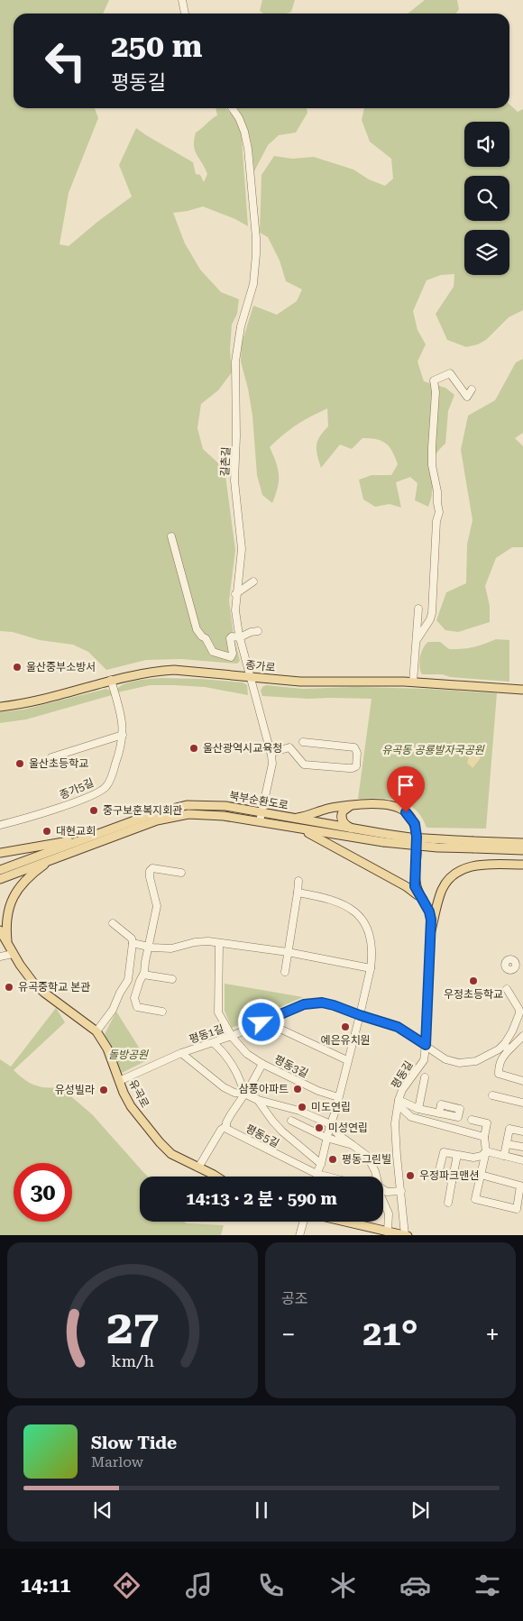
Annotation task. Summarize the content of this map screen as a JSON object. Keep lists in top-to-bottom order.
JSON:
{
  "streets": {
    "main road": ["종가로", "북부순환도로", "유곡로"],
    "street": [
      "길촌길",
      "종가5길",
      "평동1길",
      "평동3길",
      "평동길",
      "평동5길"
    ]
  },
  "crossings": [
    ["길촌길", "종가로"],
    ["길촌길", "북부순환도로"],
    ["종가로", "종가5길"],
    ["평동1길", "평동3길"],
    ["평동1길", "평동길"],
    ["평동1길", "유곡로"]
  ],
  "parks": ["유곡동 공룡발자국공원", "돌방공원"],
  "places": [
    "울산중부소방서",
    "울산광역시교육청",
    "울산초등학교",
    "중구보훈복지회관",
    "대현교회",
    "우정초등학교",
    "유곡중학교 본관",
    "예은유치원",
    "삼풍아파트",
    "유성빌라",
    "미도연립",
    "미성연립",
    "평동그린빌",
    "우정파크맨션"
  ],
  "page": {
    "turn": ["250 m", "평동길"],
    "limit": "30",
    "trip": "14:13 · 2 분 · 590 m",
    "tile": "공조",
    "heat": ["−", "21°", "+"],
    "song": ["Slow Tide", "Marlow"],
    "tabs": "14:11",
    "gauge": ["27", "km/h"]
  }
}
